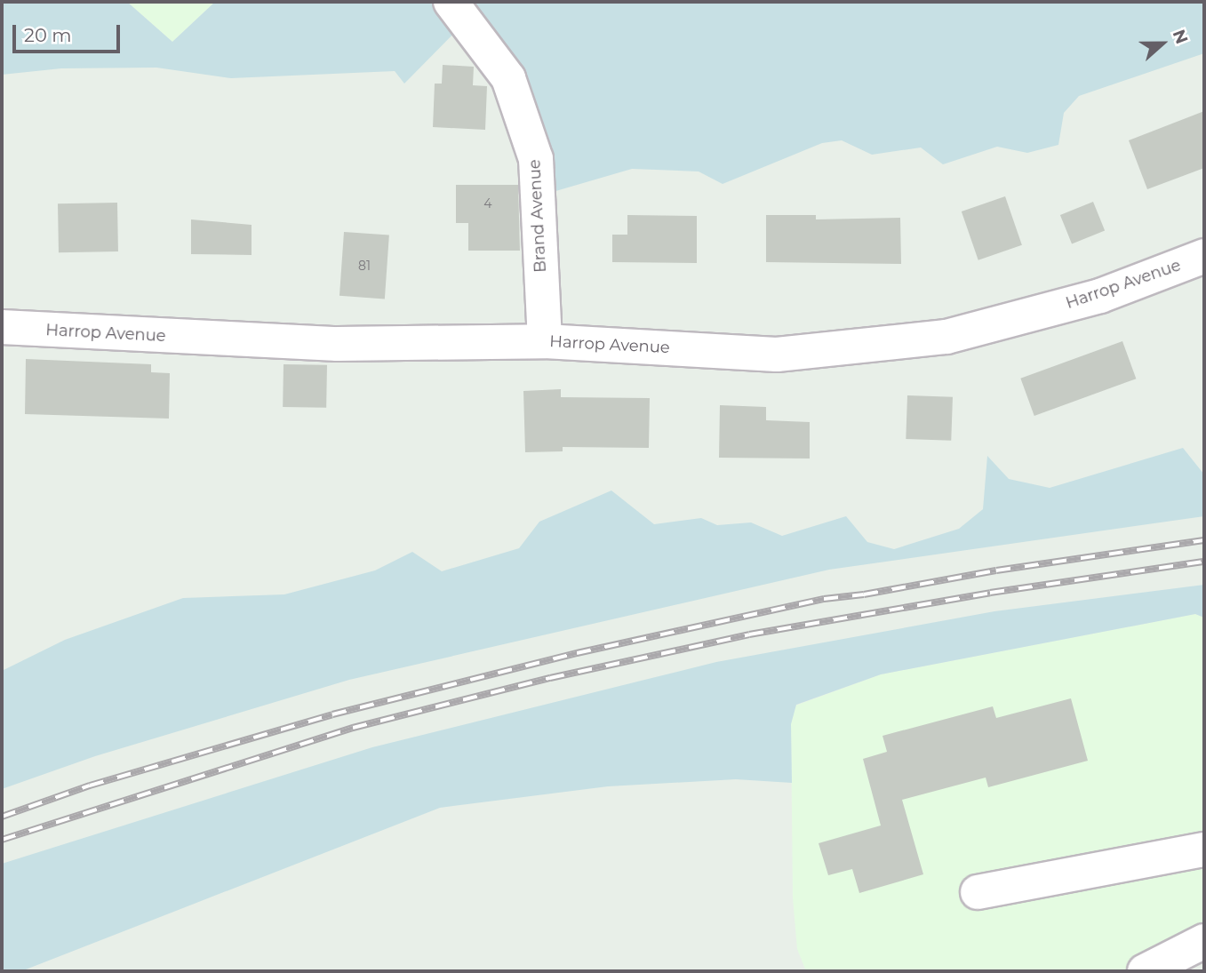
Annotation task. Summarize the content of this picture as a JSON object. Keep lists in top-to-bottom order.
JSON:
{
  "streets": {
    "street": ["Brand Avenue", "Harrop Avenue"]
  },
  "crossings": [
    ["Brand Avenue", "Harrop Avenue"]
  ],
  "house_numbers": ["4", "81"],
  "scale_bar": "20 m",
  "north": "right"
}
